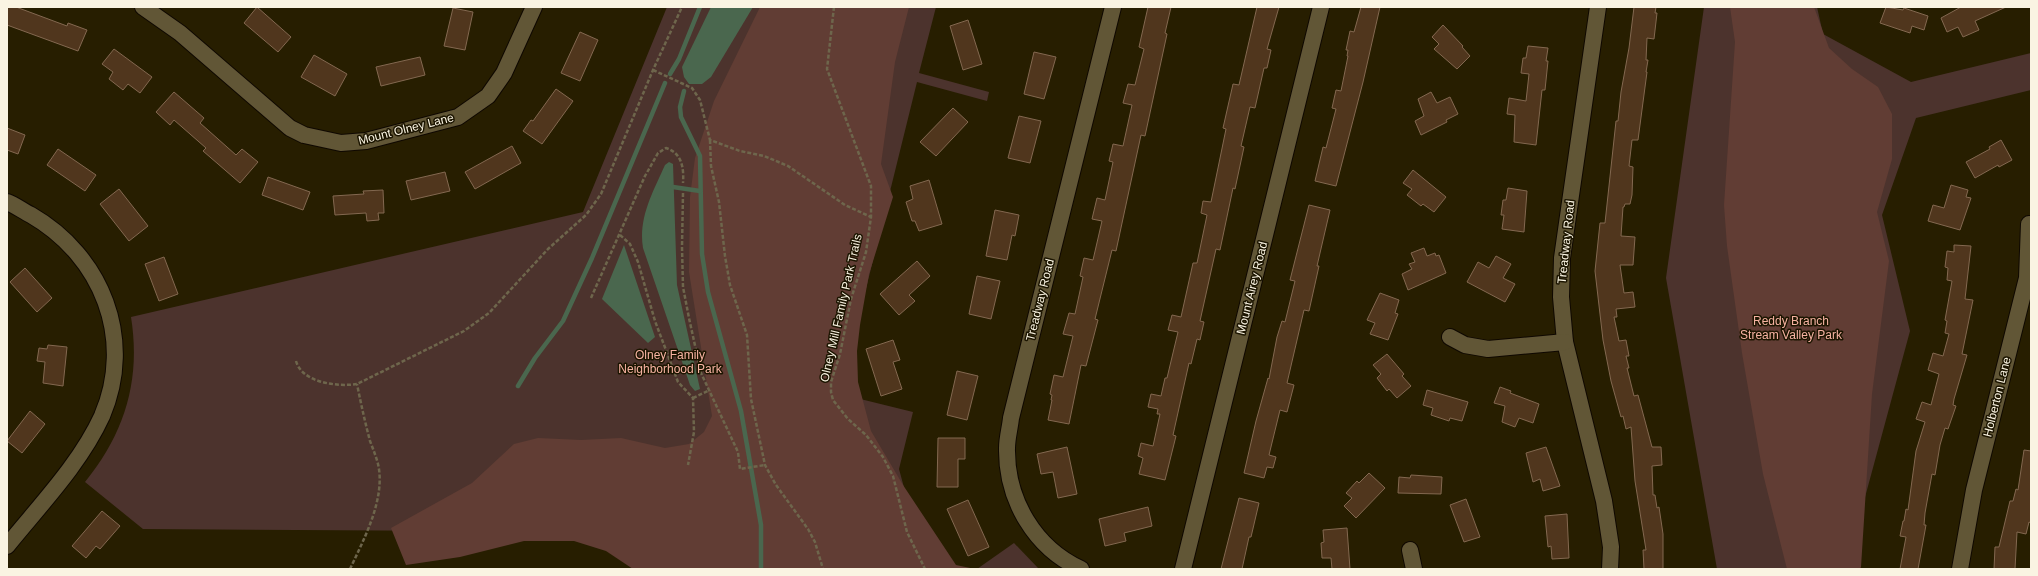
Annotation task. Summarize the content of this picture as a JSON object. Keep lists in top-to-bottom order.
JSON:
{
  "streets": {
    "street": [
      "Mount Olney Lane",
      "Treadway Road",
      "Mount Airey Road",
      "Holberton Lane"
    ],
    "path": ["Olney Mill Family Park Trails"]
  },
  "parks": ["Reddy Branch Stream Valley Park", "Olney Family Neighborhood Park"]
}
